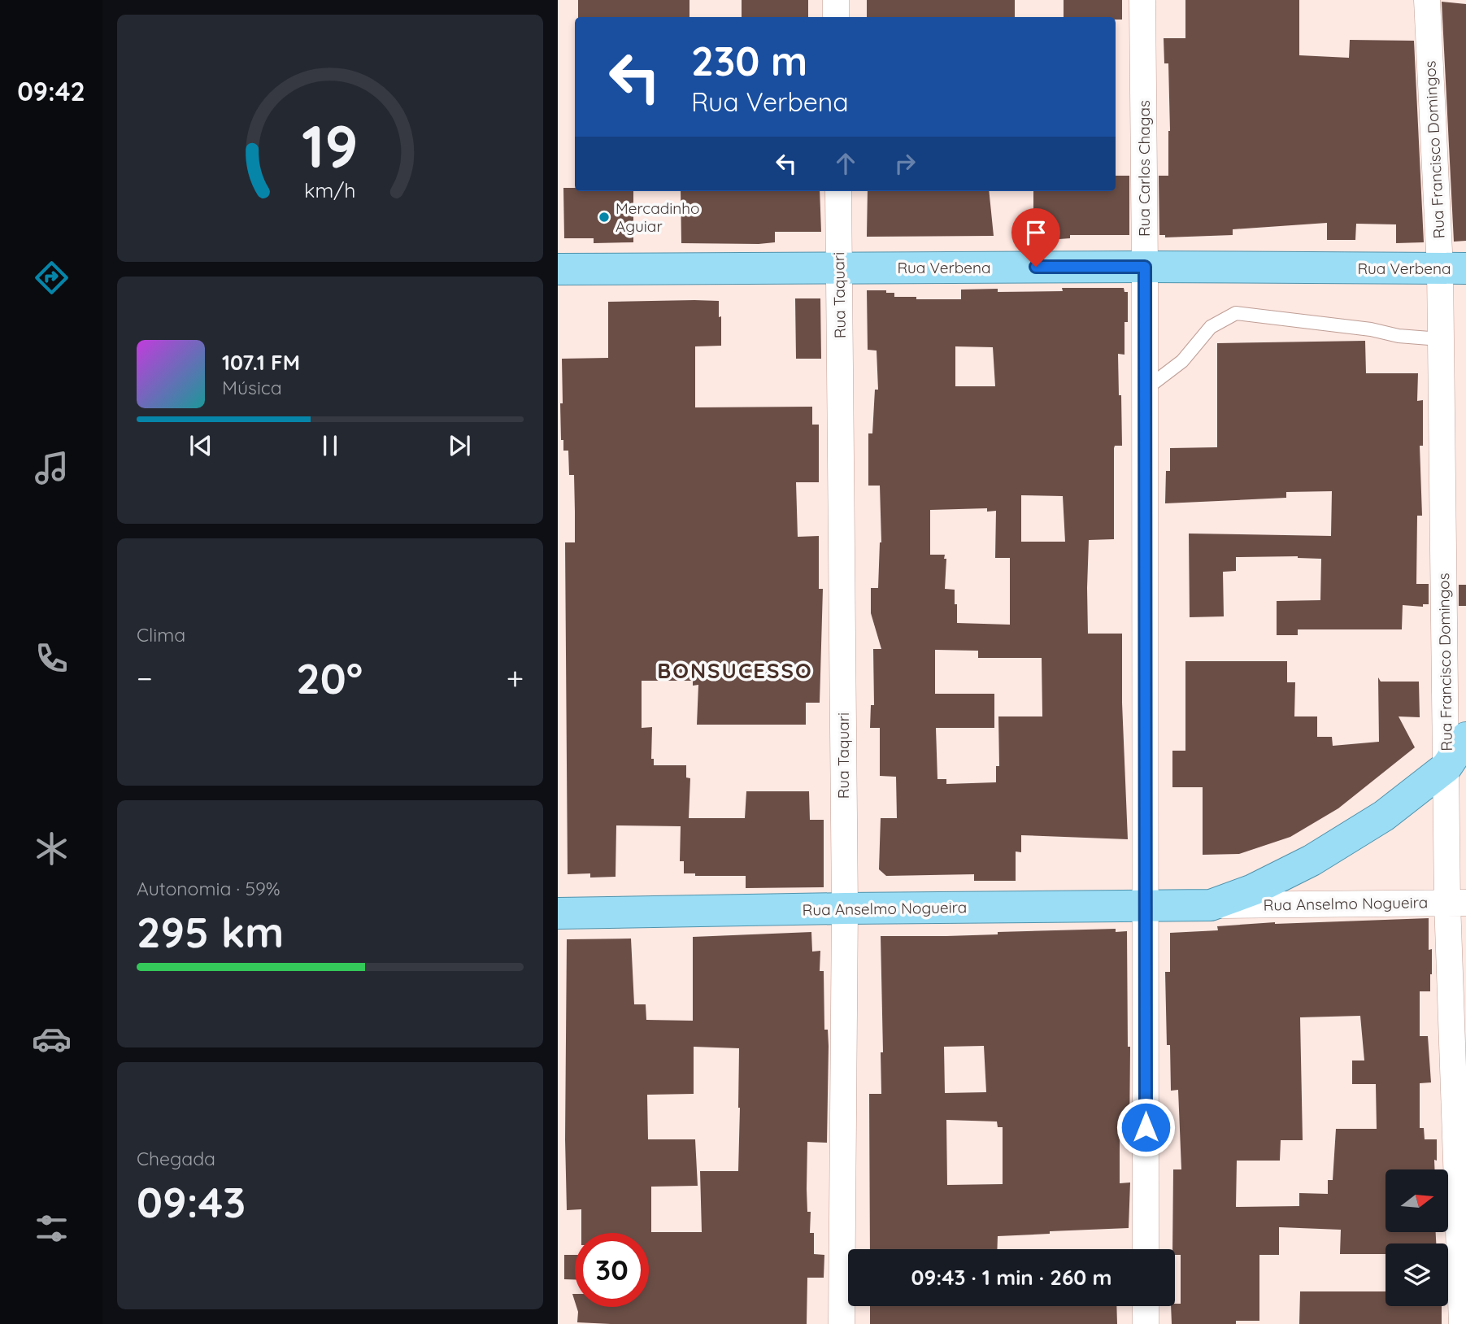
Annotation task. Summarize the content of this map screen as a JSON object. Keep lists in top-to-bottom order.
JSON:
{
  "streets": {
    "main road": ["Rua Verbena", "Rua Anselmo Nogueira"],
    "street": ["Rua Francisco Domingos", "Rua Carlos Chagas", "Rua Taquari"]
  },
  "crossings": [
    ["Rua Francisco Domingos", "Rua Verbena"],
    ["Rua Francisco Domingos", "Rua Anselmo Nogueira"],
    ["Rua Carlos Chagas", "Rua Verbena"],
    ["Rua Carlos Chagas", "Rua Anselmo Nogueira"],
    ["Rua Verbena", "Rua Taquari"],
    ["Rua Taquari", "Rua Anselmo Nogueira"]
  ],
  "districts": ["BONSUCESSO"],
  "places": ["Mercadinho Aguiar"],
  "north": "right",
  "page": {
    "tabs": "09:42",
    "turn": ["230 m", "Rua Verbena"],
    "song": ["107.1 FM", "Música"],
    "tile": [
      "Clima",
      ["Autonomia · 59%", "295 km"],
      ["Chegada", "09:43"]
    ],
    "heat": ["−", "20°", "+"],
    "limit": "30",
    "trip": "09:43 · 1 min · 260 m",
    "gauge": ["19", "km/h"]
  }
}
